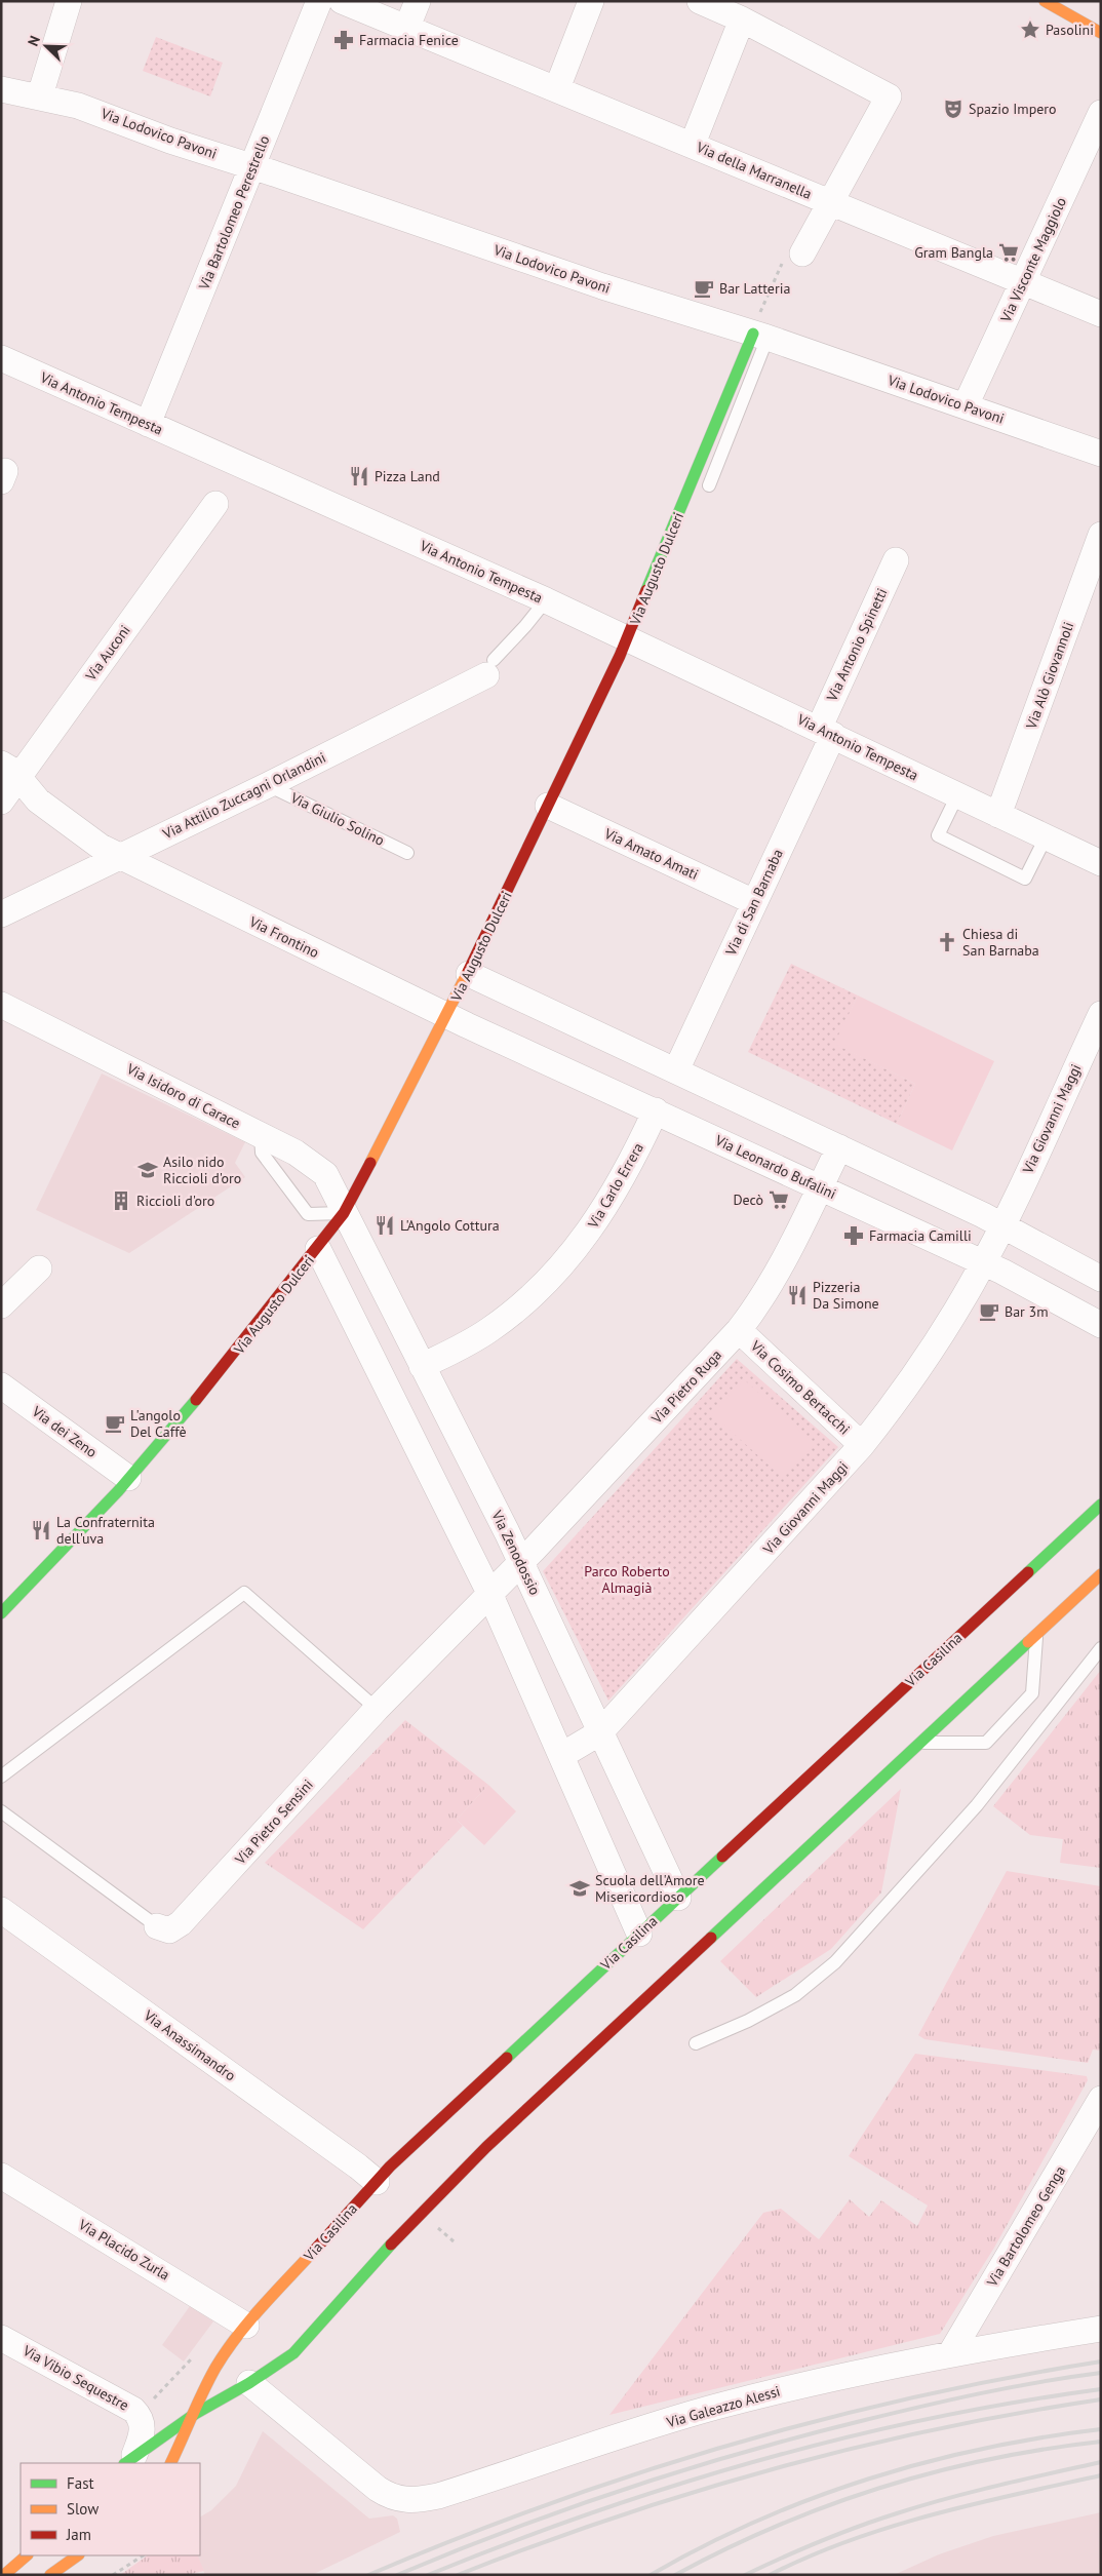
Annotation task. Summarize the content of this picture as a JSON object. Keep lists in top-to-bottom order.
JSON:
{
  "streets": {
    "main road": ["Via Augusto Dulceri", "Via Casilina"],
    "street": [
      "Via Lodovico Pavoni",
      "Via della Marranella",
      "Via Bartolomeo Perestrello",
      "Via Visconte Maggiolo",
      "Via Antonio Tempesta",
      "Via Antonio Spinetti",
      "Via Auconi",
      "Via Alò Giovannoli",
      "Via Attilio Zuccagni Orlandini",
      "Via Amato Amati",
      "Via di San Barnaba",
      "Via Frontino",
      "Via Isidoro di Carace",
      "Via Giovanni Maggi",
      "Via Leonardo Bufalini",
      "Via Carlo Errera",
      "Via Pietro Ruga",
      "Via Cosimo Bertacchi",
      "Via dei Zeno",
      "Via Zenodossio",
      "Via Pietro Sensini",
      "Via Anassimandro",
      "Via Bartolomeo Genga",
      "Via Placido Zurla",
      "Via Vibio Sequestre",
      "Via Galeazzo Alessi"
    ],
    "lane": ["Via Giulio Solino"]
  },
  "crossings": [
    ["Via Lodovico Pavoni", "Via Bartolomeo Perestrello"],
    ["Via Lodovico Pavoni", "Via Visconte Maggiolo"],
    ["Via Lodovico Pavoni", "Via Augusto Dulceri"],
    ["Via della Marranella", "Via Visconte Maggiolo"],
    ["Via Bartolomeo Perestrello", "Via Antonio Tempesta"],
    ["Via Antonio Tempesta", "Via Augusto Dulceri"],
    ["Via Antonio Tempesta", "Via Antonio Spinetti"],
    ["Via Antonio Tempesta", "Via Alò Giovannoli"],
    ["Via Antonio Tempesta", "Via Attilio Zuccagni Orlandini"],
    ["Via Antonio Tempesta", "Via di San Barnaba"],
    ["Via Augusto Dulceri", "Via Amato Amati"],
    ["Via Augusto Dulceri", "Via Frontino"],
    ["Via Augusto Dulceri", "Via Isidoro di Carace"],
    ["Via Augusto Dulceri", "Via Leonardo Bufalini"],
    ["Via Augusto Dulceri", "Via dei Zeno"],
    ["Via Augusto Dulceri", "Via Zenodossio"],
    ["Via Antonio Spinetti", "Via di San Barnaba"],
    ["Via Auconi", "Via Frontino"],
    ["Via Attilio Zuccagni Orlandini", "Via Giulio Solino"],
    ["Via Attilio Zuccagni Orlandini", "Via Frontino"],
    ["Via Amato Amati", "Via di San Barnaba"],
    ["Via Frontino", "Via Leonardo Bufalini"],
    ["Via Isidoro di Carace", "Via Zenodossio"],
    ["Via Giovanni Maggi", "Via Leonardo Bufalini"],
    ["Via Giovanni Maggi", "Via Cosimo Bertacchi"],
    ["Via Giovanni Maggi", "Via Zenodossio"],
    ["Via Leonardo Bufalini", "Via Carlo Errera"],
    ["Via Leonardo Bufalini", "Via Pietro Ruga"],
    ["Via Carlo Errera", "Via Zenodossio"],
    ["Via Pietro Ruga", "Via Cosimo Bertacchi"],
    ["Via Pietro Ruga", "Via Zenodossio"],
    ["Via Pietro Ruga", "Via Pietro Sensini"],
    ["Via Zenodossio", "Via Casilina"],
    ["Via Zenodossio", "Via Pietro Sensini"],
    ["Via Casilina", "Via Anassimandro"],
    ["Via Casilina", "Via Placido Zurla"],
    ["Via Bartolomeo Genga", "Via Galeazzo Alessi"]
  ],
  "parks": ["Parco Roberto Almagià"],
  "places": {
    "place": ["Pasolini"],
    "pharmacy": ["Farmacia Fenice", "Farmacia Camilli"],
    "theatre": ["Spazio Impero"],
    "supermarket": ["Gram Bangla", "Decò"],
    "cafe": ["Bar Latteria", "Bar 3m", "L'angolo Del Caffè"],
    "restaurant": [
      "Pizza Land",
      "L'Angolo Cottura",
      "Pizzeria Da Simone",
      "La Confraternita dell'uva"
    ],
    "church": ["Chiesa di San Barnaba"],
    "school or university": ["Asilo nido Riccioli d'oro", "Scuola dell'Amore Misericordioso"],
    "building": ["Riccioli d'oro"]
  },
  "legend": ["Fast", "Slow", "Jam"],
  "north": "top left"
}
